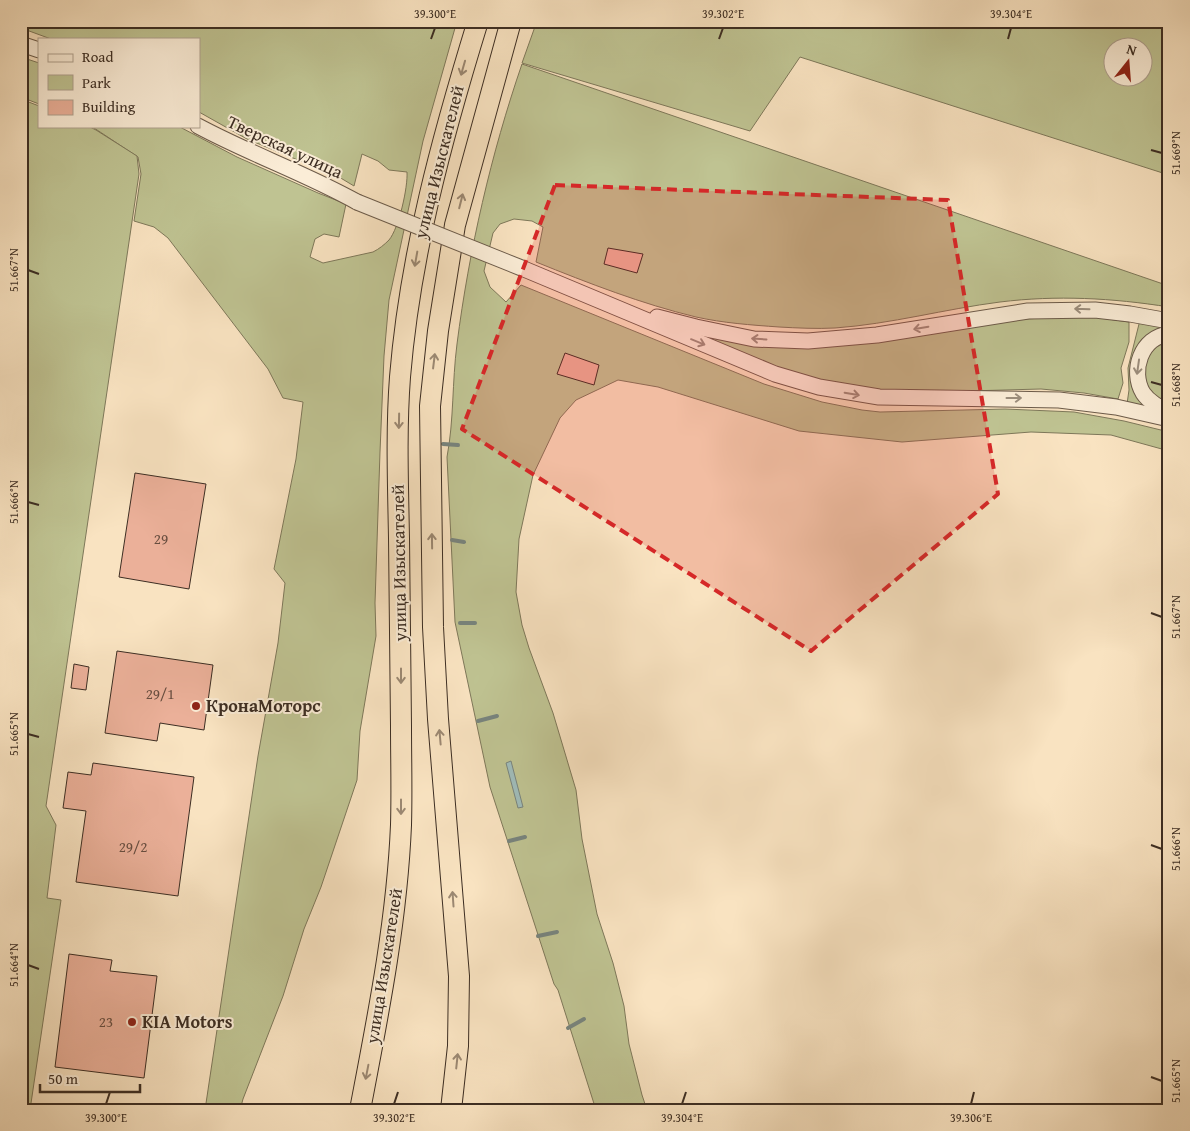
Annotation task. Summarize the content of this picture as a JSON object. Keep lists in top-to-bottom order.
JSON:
{
  "streets": {
    "highway": ["улица Изыскателей"],
    "street": ["Тверская улица"]
  },
  "places": ["КронаМоторс", "KIA Motors"],
  "house_numbers": [
    "29",
    "29/1",
    "29/2",
    "23"
  ],
  "legend": ["Road", "Park", "Building"],
  "scale_bar": "50 m",
  "north": "top",
  "coordinates": [
    "39.300°E",
    "39.302°E",
    "39.304°E",
    "51.669°N",
    "51.667°N",
    "51.668°N",
    "51.666°N",
    "51.665°N",
    "51.664°N",
    "39.306°E"
  ]
}
